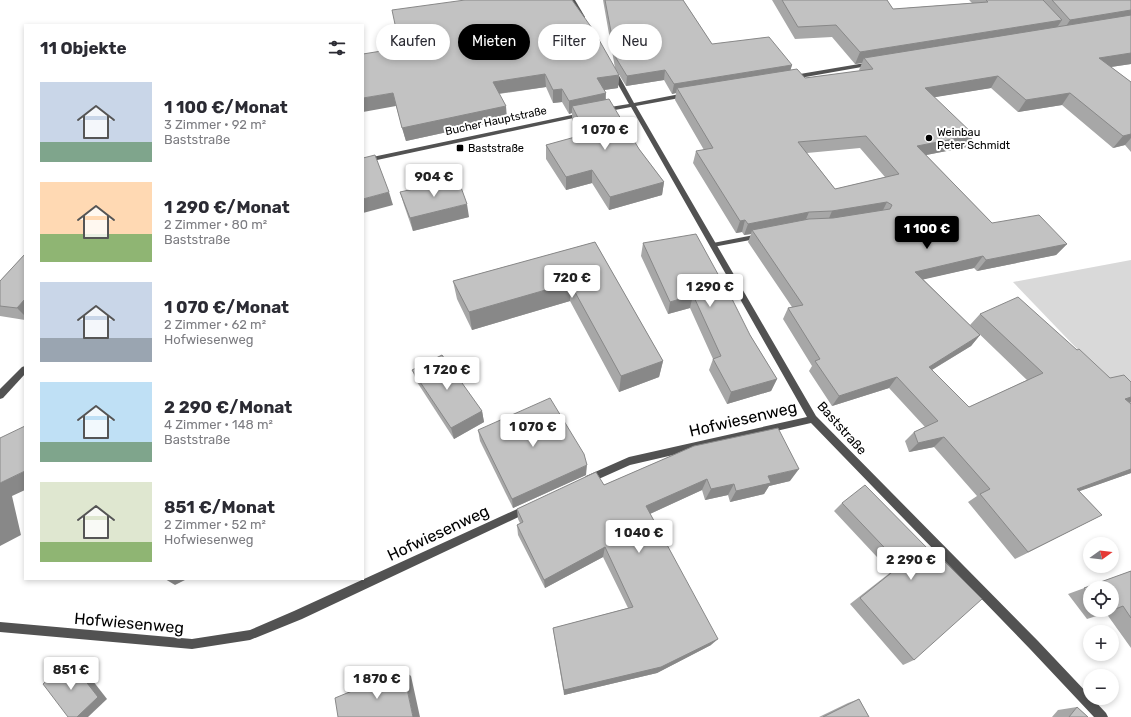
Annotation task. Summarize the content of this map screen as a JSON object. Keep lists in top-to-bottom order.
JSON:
{
  "streets": {
    "street": ["Bucher Hauptstraße", "Hofwiesenweg", "Baststraße"]
  },
  "crossings": [
    ["Hofwiesenweg", "Baststraße"]
  ],
  "places": {
    "other": ["Weinbau Peter Schmidt"],
    "transit": ["Baststraße"]
  },
  "north": "right",
  "page": {
    "chip": [
      "Kaufen",
      "Mieten",
      "Filter",
      "Neu"
    ],
    "heading": "11 Objekte",
    "list": [
      {
        "name": "1 100 €/Monat",
        "note": "3 Zimmer · 92 m² · Baststraße"
      },
      {
        "name": "1 290 €/Monat",
        "note": "2 Zimmer · 80 m² · Baststraße"
      },
      {
        "name": "1 070 €/Monat",
        "note": "2 Zimmer · 62 m² · Hofwiesenweg"
      },
      {
        "name": "2 290 €/Monat",
        "note": "4 Zimmer · 148 m² · Baststraße"
      },
      {
        "name": "851 €/Monat",
        "note": "2 Zimmer · 52 m² · Hofwiesenweg"
      }
    ],
    "price": [
      "1 070 €",
      "904 €",
      "1 100 €",
      "720 €",
      "1 290 €",
      "1 720 €",
      "1 070 €",
      "1 040 €",
      "2 290 €",
      "851 €",
      "1 870 €"
    ],
    "map_buttons": ["+", "−"]
  }
}
